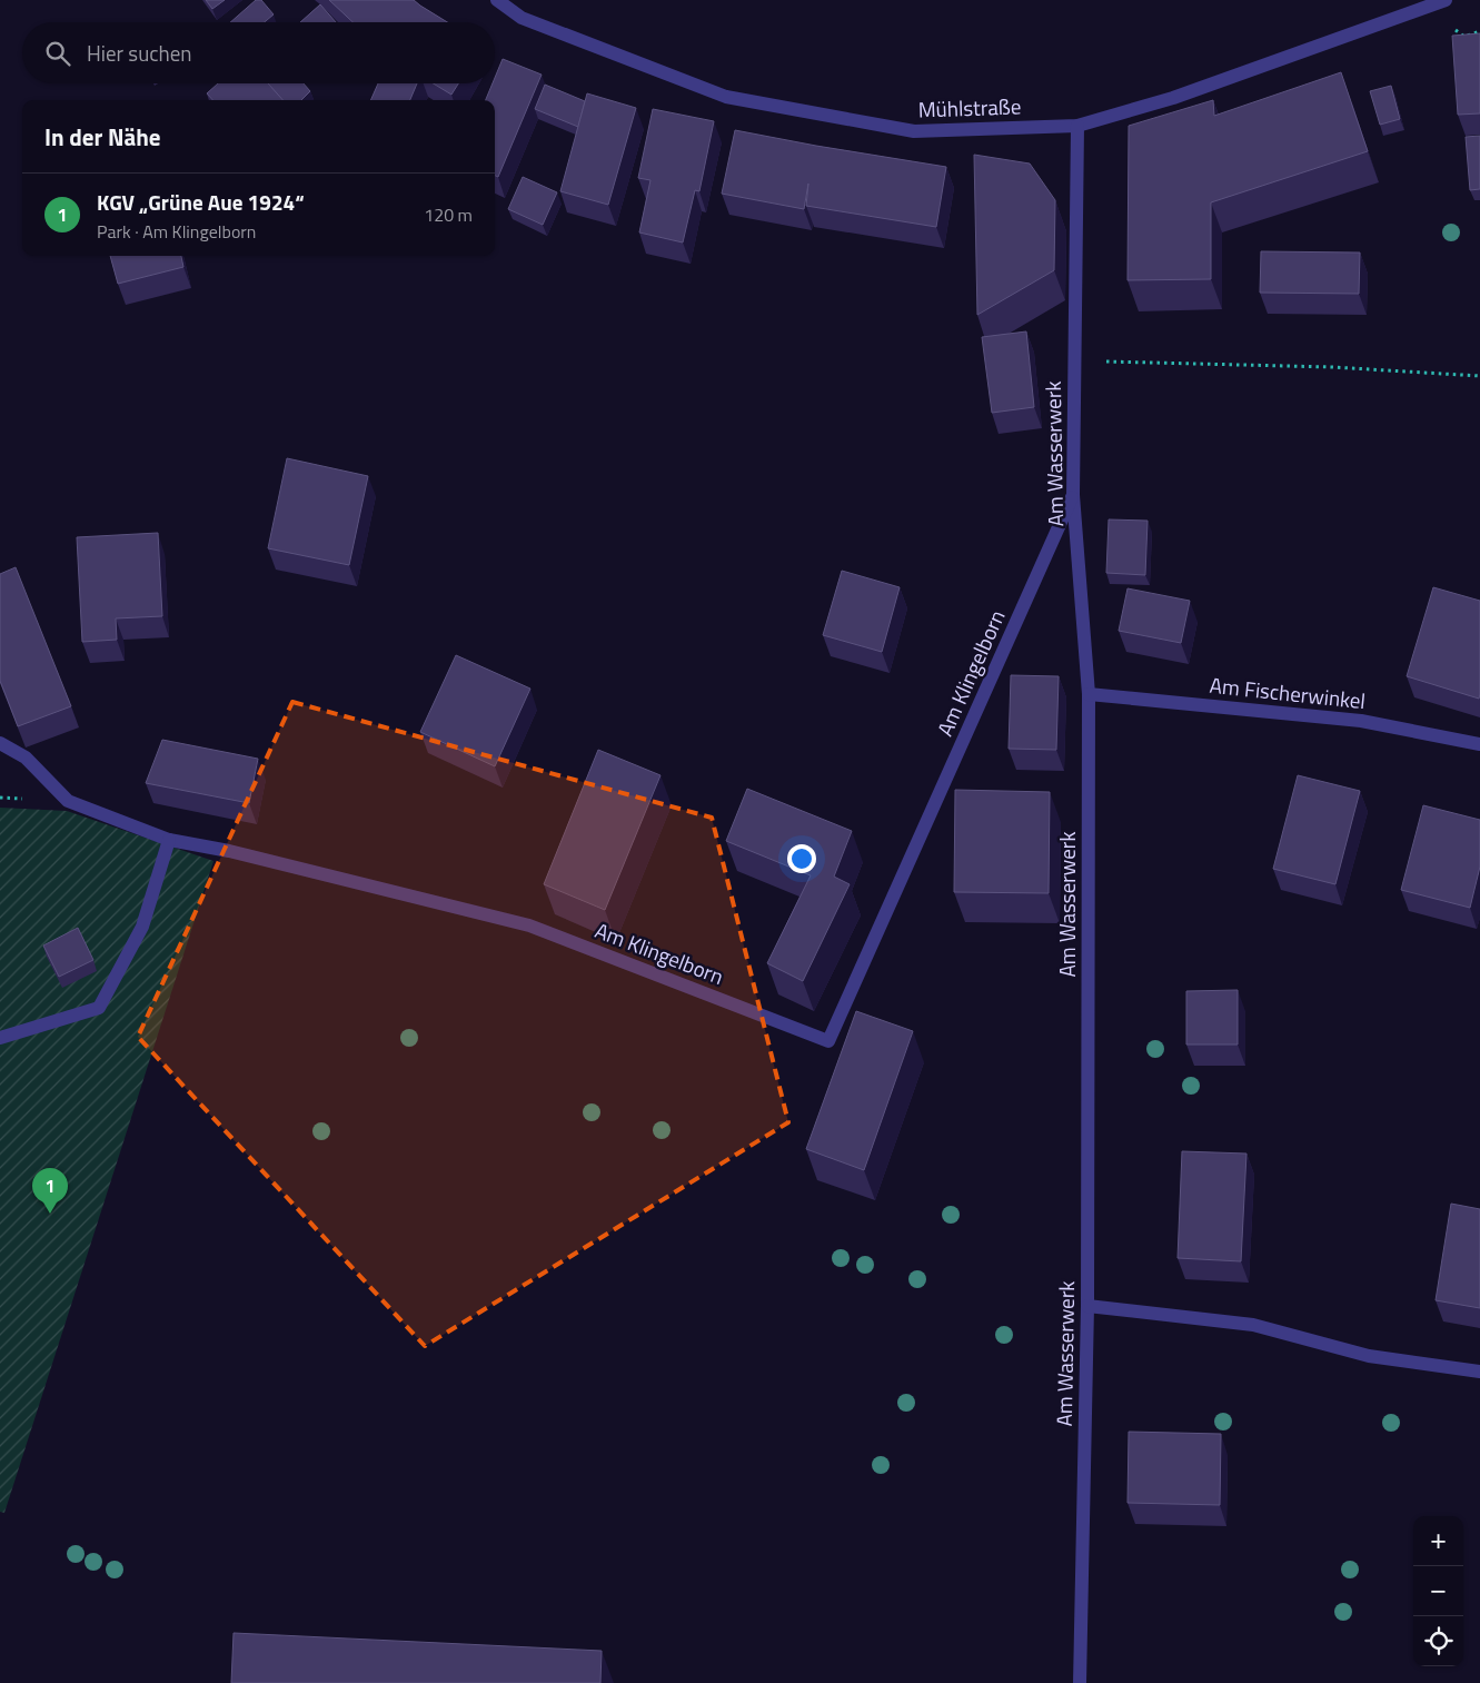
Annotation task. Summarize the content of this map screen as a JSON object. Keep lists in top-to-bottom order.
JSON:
{
  "streets": {
    "street": [
      "Mühlstraße",
      "Am Wasserwerk",
      "Am Klingelborn",
      "Am Fischerwinkel"
    ]
  },
  "crossings": [
    ["Mühlstraße", "Am Wasserwerk"],
    ["Am Wasserwerk", "Am Klingelborn"],
    ["Am Wasserwerk", "Am Fischerwinkel"]
  ],
  "page": {
    "search": "Hier suchen",
    "heading": "In der Nähe",
    "list": [
      {
        "mark": "1",
        "name": "KGV „Grüne Aue 1924“",
        "note": "Park · Am Klingelborn",
        "value": "120 m"
      }
    ],
    "pins": "1",
    "map_buttons": ["+", "−"]
  }
}
